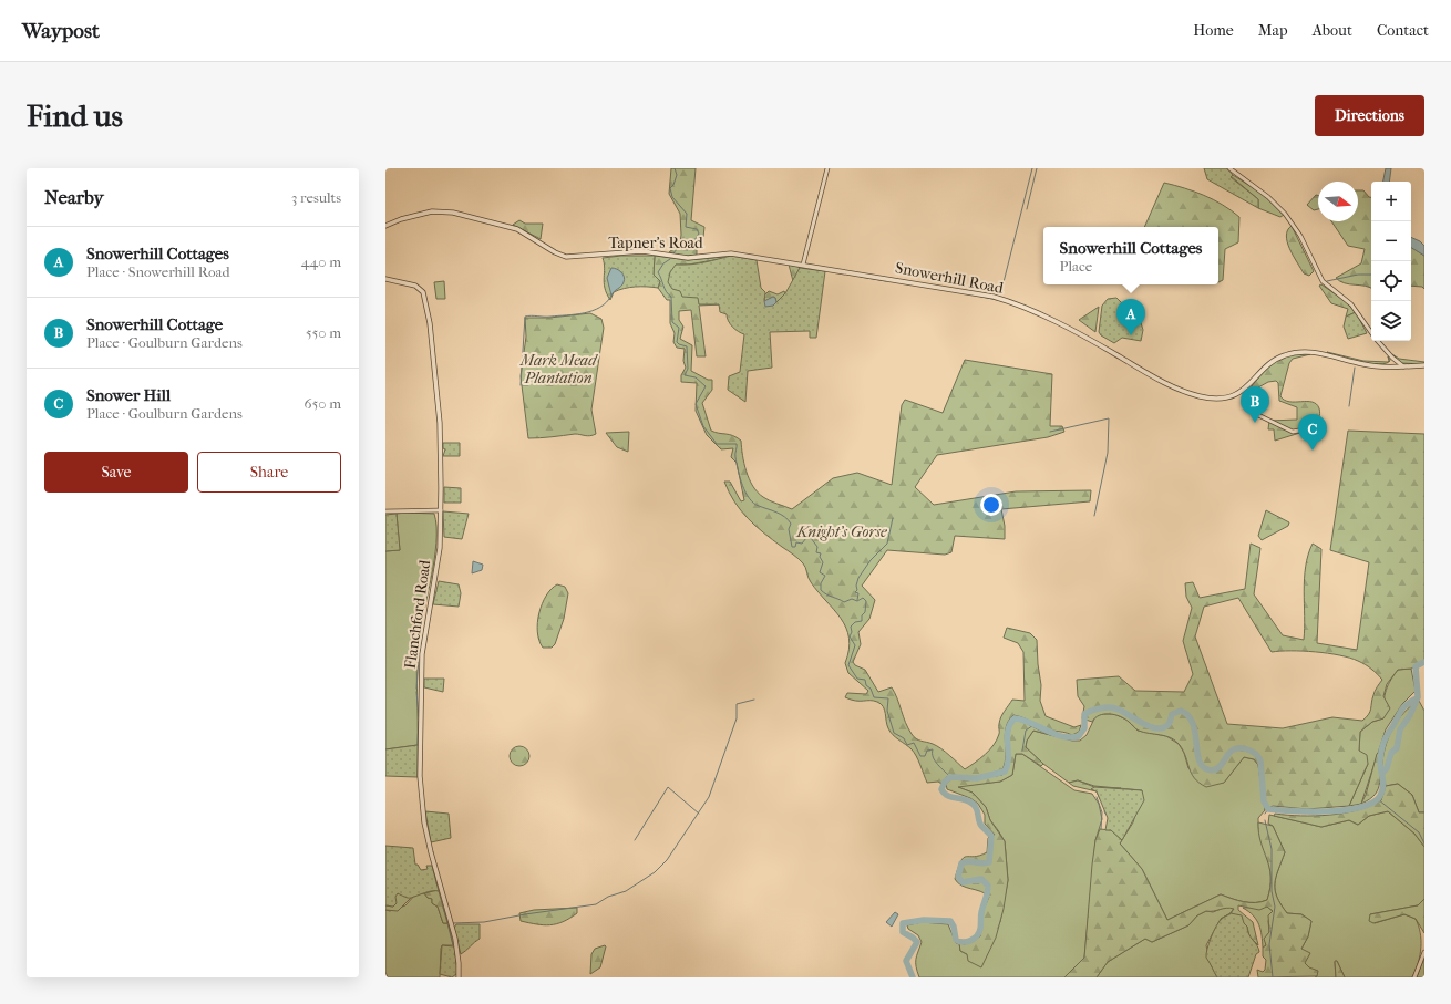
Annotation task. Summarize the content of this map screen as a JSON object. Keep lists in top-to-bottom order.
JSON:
{
  "streets": {
    "street": ["Tapner's Road", "Snowerhill Road", "Flanchford Road"]
  },
  "crossings": [
    ["Tapner's Road", "Snowerhill Road"]
  ],
  "parks": ["Mark Mead Plantation", "Knight's Gorse"],
  "north": "right",
  "page": {
    "header": "Waypost",
    "nav": [
      "Home",
      "Map",
      "About",
      "Contact"
    ],
    "buttons": [
      "Directions",
      ["Save", "Share"]
    ],
    "title": "Find us",
    "heading": ["Nearby", "3 results"],
    "map_buttons": ["+", "−"],
    "list": [
      {
        "mark": "A",
        "name": "Snowerhill Cottages",
        "note": "Place · Snowerhill Road",
        "value": "440 m"
      },
      {
        "mark": "B",
        "name": "Snowerhill Cottage",
        "note": "Place · Goulburn Gardens",
        "value": "550 m"
      },
      {
        "mark": "C",
        "name": "Snower Hill",
        "note": "Place · Goulburn Gardens",
        "value": "650 m"
      }
    ],
    "popup": ["Snowerhill Cottages", "Place"],
    "pins": ["A", "B", "C"]
  }
}
